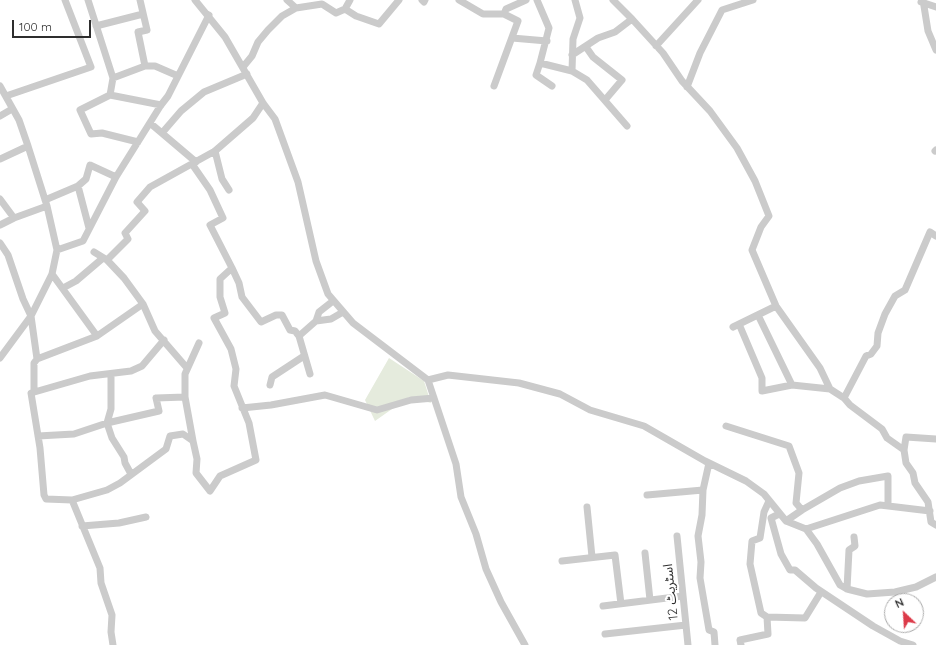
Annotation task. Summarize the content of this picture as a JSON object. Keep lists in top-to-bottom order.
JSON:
{
  "streets": {
    "street": ["اسٹریٹ 12"]
  },
  "scale_bar": "100 m",
  "north": "top left"
}
